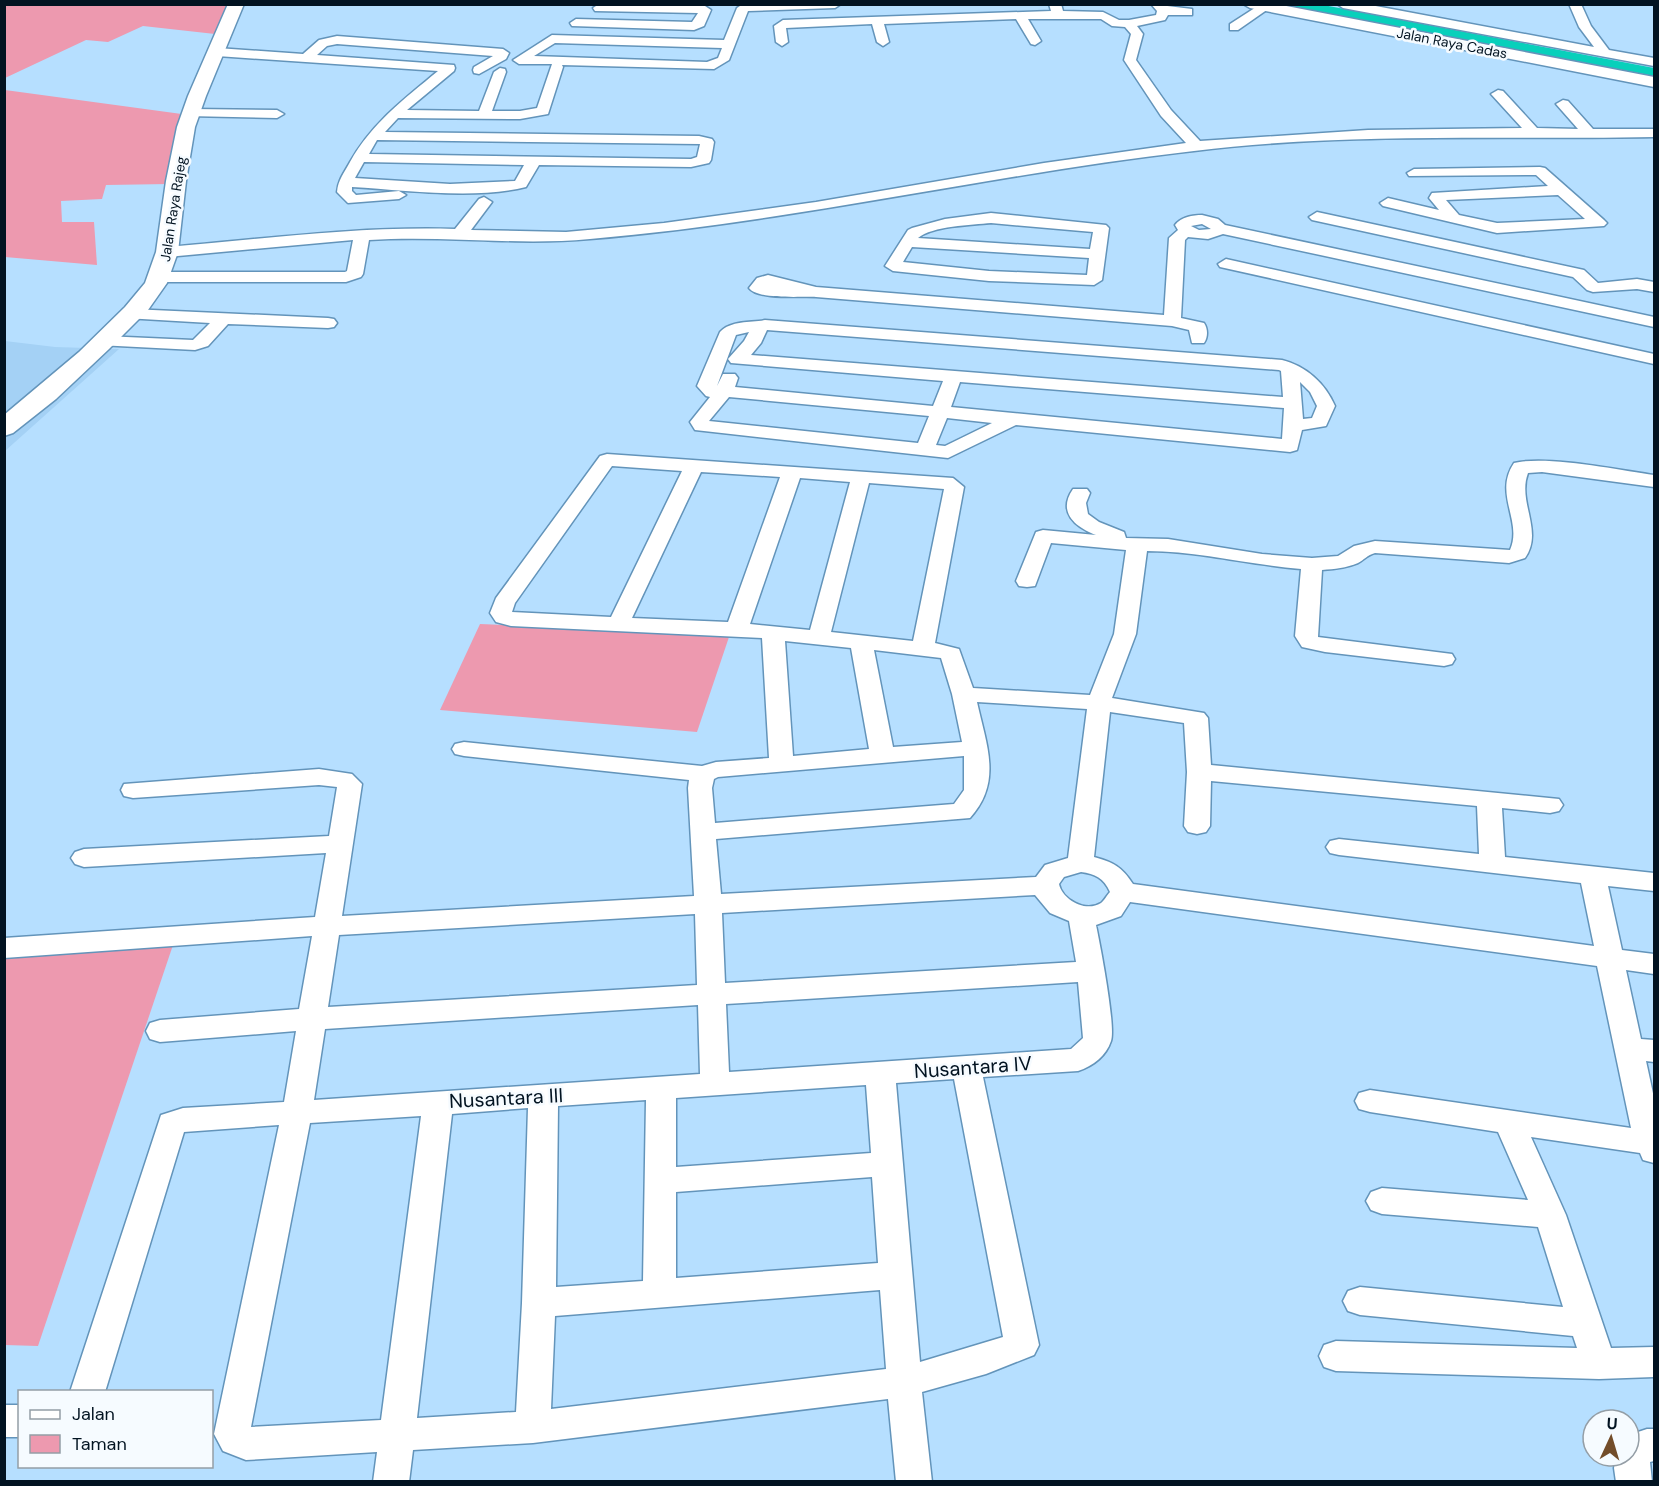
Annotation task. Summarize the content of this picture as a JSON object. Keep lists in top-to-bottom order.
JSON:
{
  "streets": {
    "main road": ["Jalan Raya Rajeg"],
    "street": ["Jalan Raya Cadas", "Nusantara IV", "Nusantara III"]
  },
  "crossings": [
    ["Nusantara IV", "Nusantara III"]
  ],
  "legend": ["Jalan", "Taman"],
  "north": "top"
}
